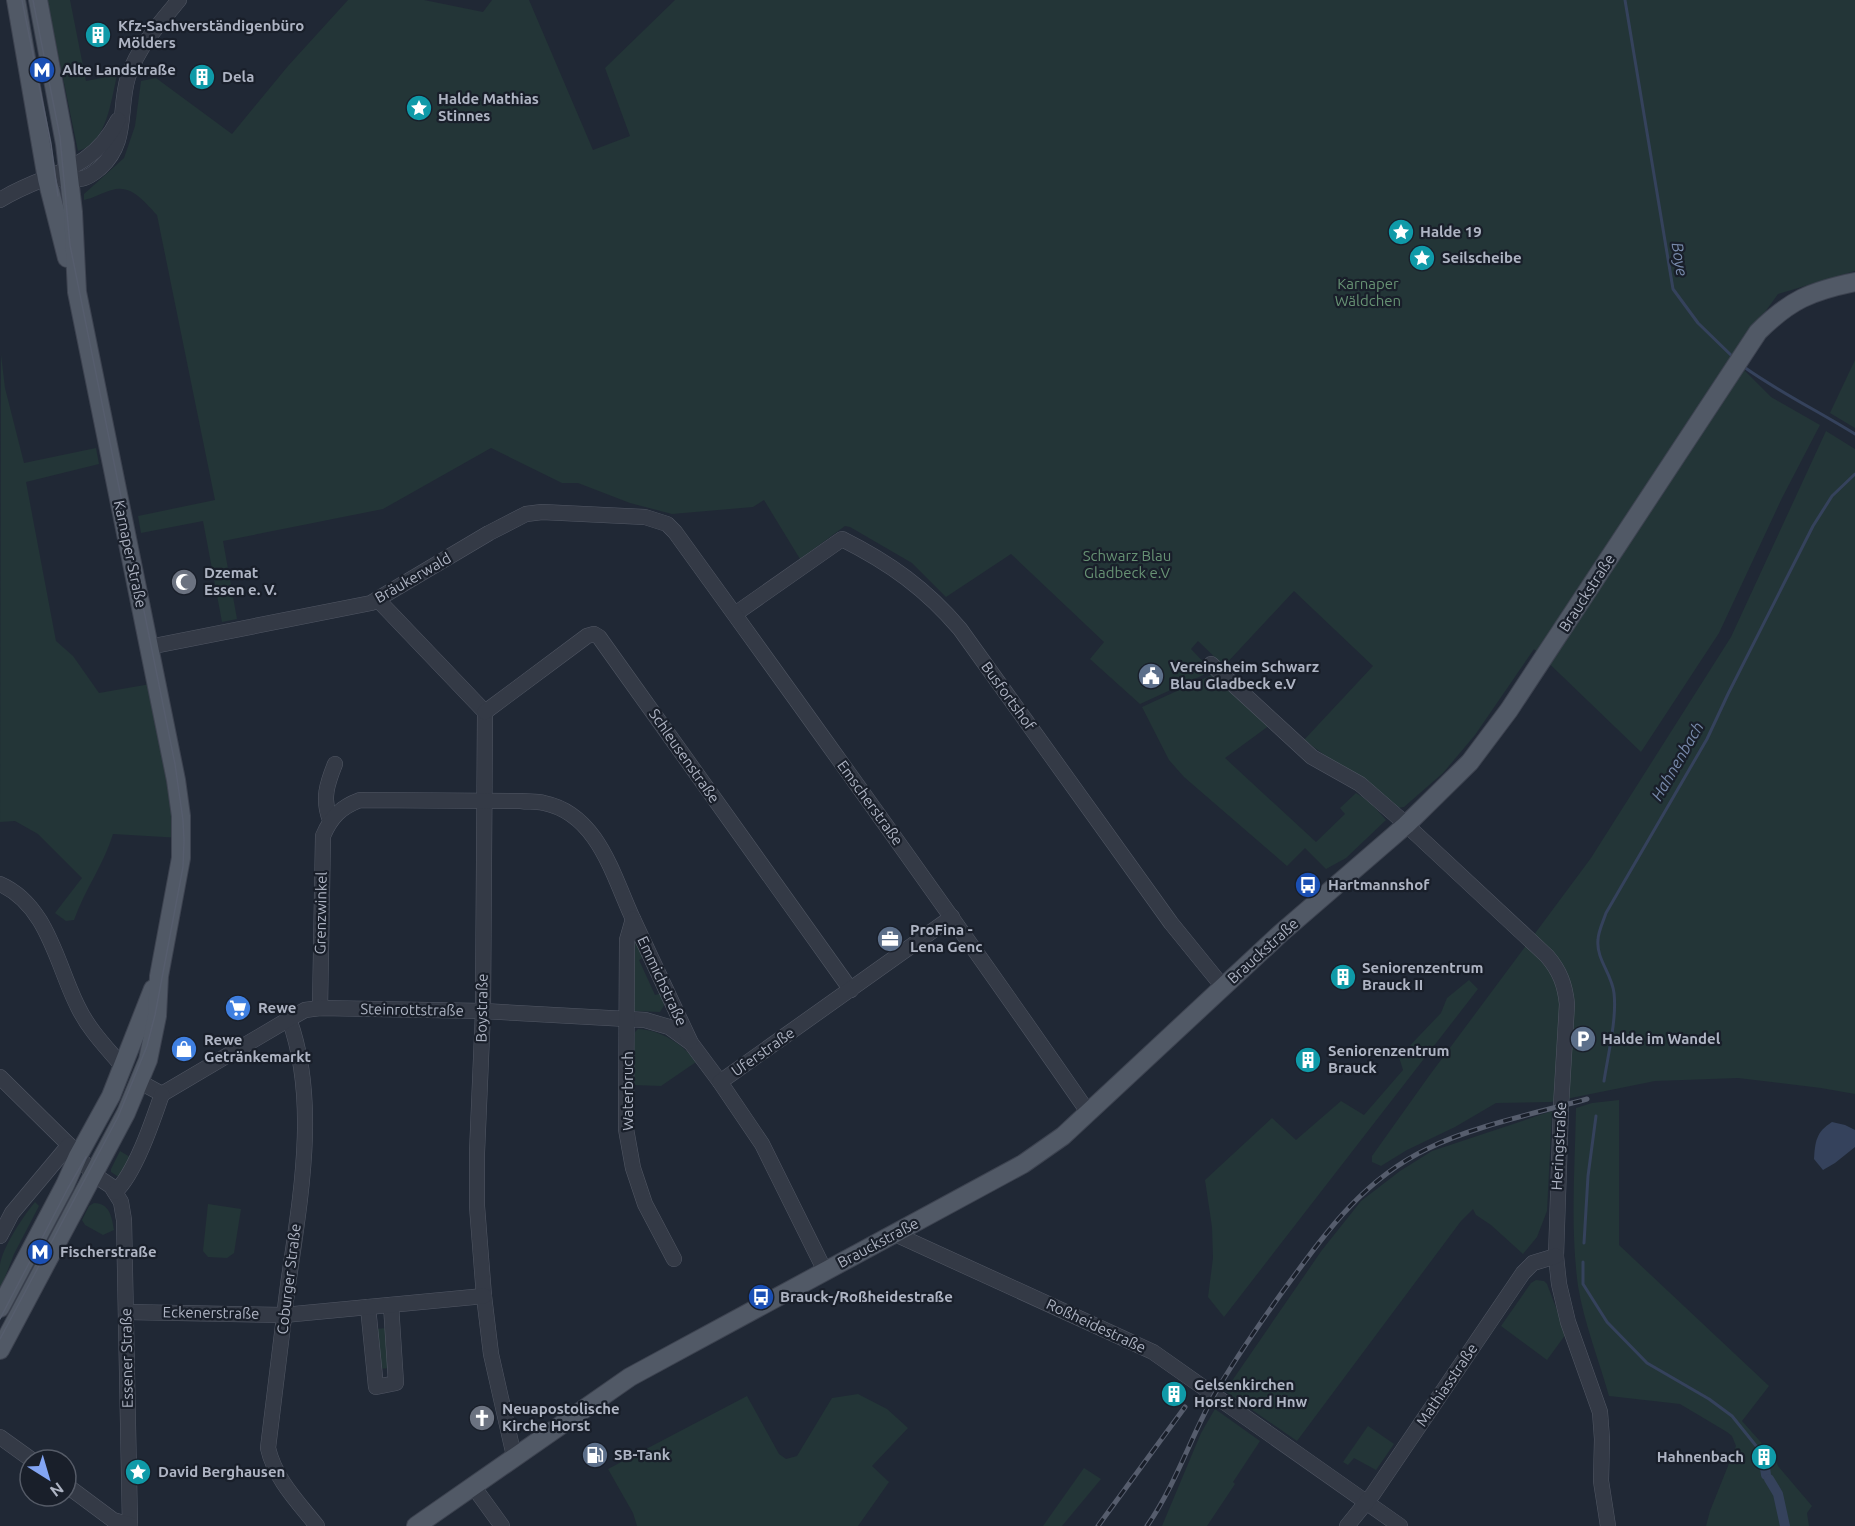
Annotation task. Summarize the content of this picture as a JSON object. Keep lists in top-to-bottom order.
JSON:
{
  "streets": {
    "main road": ["Karnaper Straße", "Brauckstraße"],
    "street": [
      "Bräukerwald",
      "Busfortshof",
      "Schleusenstraße",
      "Emscherstraße",
      "Grenzwinkel",
      "Emmichstraße",
      "Boystraße",
      "Steinrottstraße",
      "Uferstraße",
      "Waterbruch",
      "Heringstraße",
      "Coburger Straße",
      "Eckenerstraße",
      "Roßheidestraße",
      "Essener Straße",
      "Mathiasstraße"
    ]
  },
  "crossings": [
    ["Karnaper Straße", "Bräukerwald"],
    ["Bräukerwald", "Emscherstraße"],
    ["Brauckstraße", "Busfortshof"],
    ["Brauckstraße", "Emscherstraße"],
    ["Brauckstraße", "Boystraße"],
    ["Brauckstraße", "Uferstraße"],
    ["Brauckstraße", "Heringstraße"],
    ["Brauckstraße", "Roßheidestraße"],
    ["Busfortshof", "Emscherstraße"],
    ["Schleusenstraße", "Boystraße"],
    ["Schleusenstraße", "Uferstraße"],
    ["Emscherstraße", "Uferstraße"],
    ["Grenzwinkel", "Steinrottstraße"],
    ["Emmichstraße", "Boystraße"],
    ["Emmichstraße", "Steinrottstraße"],
    ["Emmichstraße", "Waterbruch"],
    ["Boystraße", "Steinrottstraße"],
    ["Boystraße", "Eckenerstraße"],
    ["Steinrottstraße", "Uferstraße"],
    ["Steinrottstraße", "Waterbruch"],
    ["Steinrottstraße", "Coburger Straße"],
    ["Heringstraße", "Mathiasstraße"],
    ["Coburger Straße", "Eckenerstraße"],
    ["Eckenerstraße", "Essener Straße"],
    ["Roßheidestraße", "Mathiasstraße"]
  ],
  "water": ["Boye", "Hahnenbach"],
  "parks": ["Karnaper Wäldchen", "Schwarz Blau Gladbeck e.V"],
  "places": {
    "building": [
      "Kfz-Sachverständigenbüro Mölders",
      "Dela",
      "Seniorenzentrum Brauck II",
      "Seniorenzentrum Brauck",
      "Gelsenkirchen Horst Nord Hnw",
      "Hahnenbach"
    ],
    "metro station": ["Alte Landstraße", "Fischerstraße"],
    "place": [
      "Halde Mathias Stinnes",
      "Halde 19",
      "Seilscheibe",
      "David Berghausen"
    ],
    "mosque": ["Dzemat Essen e. V."],
    "public building": ["Vereinsheim Schwarz Blau Gladbeck e.V"],
    "bus stop": ["Hartmannshof", "Brauck-/Roßheidestraße"],
    "office": ["ProFina - Lena Genc"],
    "supermarket": ["Rewe"],
    "parking": ["Halde im Wandel"],
    "shop": ["Rewe Getränkemarkt"],
    "church": ["Neuapostolische Kirche Horst"],
    "fuel station": ["SB-Tank"]
  },
  "north": "bottom right"
}
